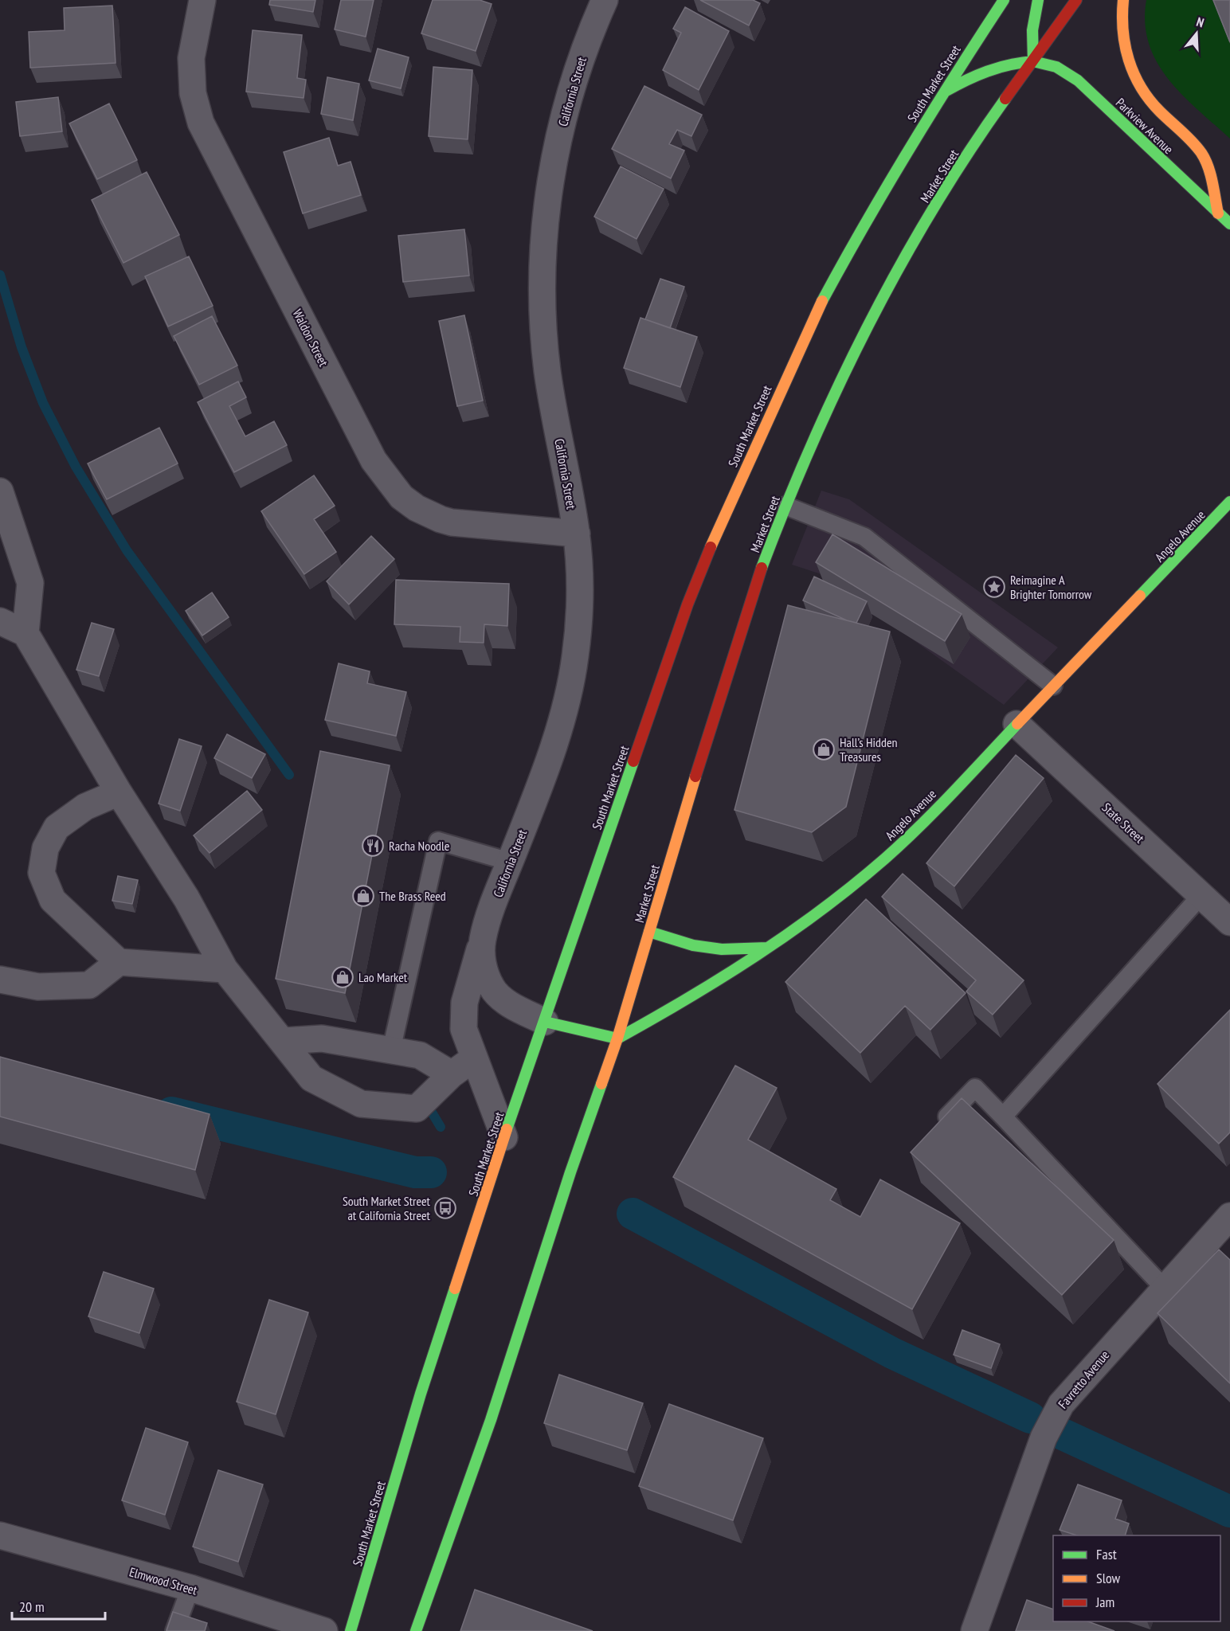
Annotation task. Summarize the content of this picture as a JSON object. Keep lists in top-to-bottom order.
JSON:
{
  "streets": {
    "main road": [
      "South Market Street",
      "Parkview Avenue",
      "Market Street",
      "Angelo Avenue"
    ],
    "street": [
      "California Street",
      "Waldon Street",
      "State Street",
      "Favretto Avenue",
      "Elmwood Street"
    ]
  },
  "crossings": [
    ["South Market Street", "California Street"],
    ["South Market Street", "Parkview Avenue"],
    ["California Street", "Waldon Street"],
    ["Parkview Avenue", "Market Street"],
    ["Market Street", "Angelo Avenue"],
    ["Angelo Avenue", "State Street"]
  ],
  "places": {
    "place": ["Reimagine A Brighter Tomorrow"],
    "shop": ["Hall’s Hidden Treasures", "The Brass Reed", "Lao Market"],
    "restaurant": ["Racha Noodle"],
    "bus stop": ["South Market Street at California Street"]
  },
  "legend": ["Fast", "Slow", "Jam"],
  "scale_bar": "20 m",
  "north": "top"
}
